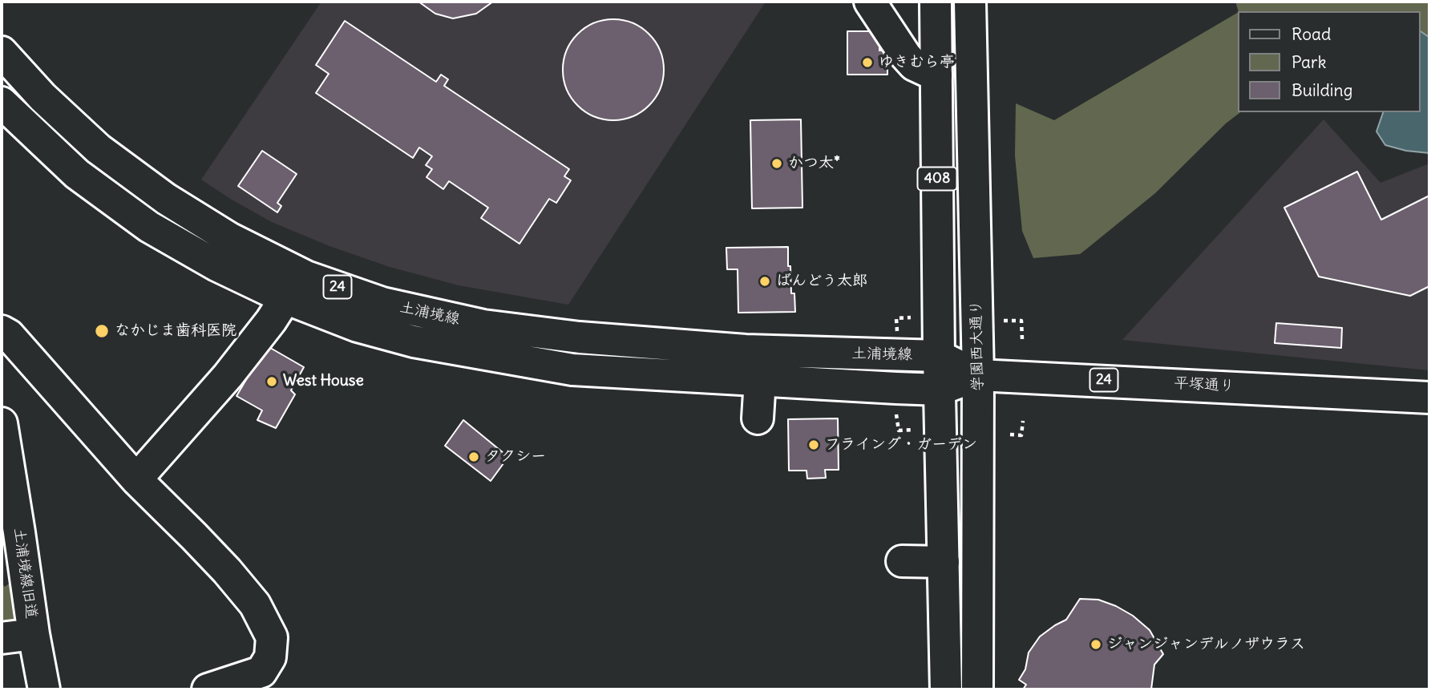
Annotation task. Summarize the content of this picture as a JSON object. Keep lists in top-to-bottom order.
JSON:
{
  "streets": {
    "main road": [
      "408",
      "24",
      "土浦境線",
      "学園西大通り",
      "平塚通り",
      "土浦境線旧道"
    ]
  },
  "crossings": [
    ["408", "土浦境線"],
    ["408", "平塚通り"],
    ["土浦境線", "平塚通り"],
    ["学園西大通り", "平塚通り"]
  ],
  "places": [
    "ゆきむら亭",
    "かつ太*",
    "ばんどう太郎",
    "なかじま歯科医院",
    "West House",
    "フライング・ガーデン",
    "タクシー",
    "ジャンジャンデルノザウラス"
  ],
  "legend": ["Road", "Park", "Building"]
}
